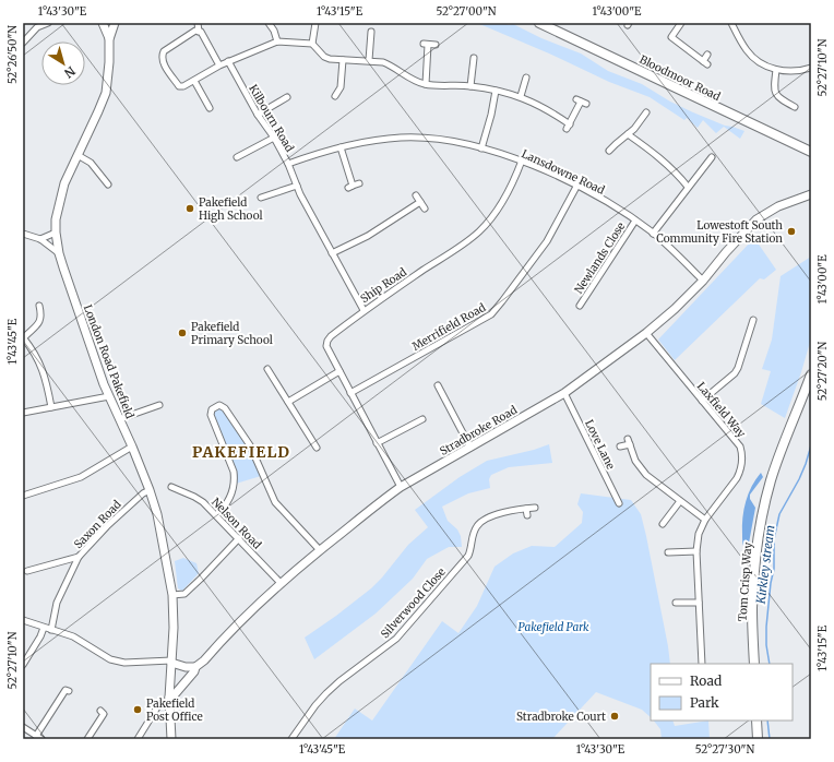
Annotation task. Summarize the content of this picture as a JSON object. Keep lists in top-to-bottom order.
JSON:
{
  "streets": {
    "highway": ["Bloodmoor Road", "Tom Crisp Way"],
    "main road": ["London Road Pakefield", "Stradbroke Road"],
    "street": [
      "Kilbourn Road",
      "Lansdowne Road",
      "Newlands Close",
      "Ship Road",
      "Merrifield Road",
      "Laxfield Way",
      "Love Lane",
      "Nelson Road",
      "Saxon Road",
      "Silverwood Close"
    ]
  },
  "crossings": [
    ["Kilbourn Road", "Lansdowne Road"],
    ["Kilbourn Road", "Ship Road"],
    ["Lansdowne Road", "Newlands Close"],
    ["Lansdowne Road", "Ship Road"],
    ["Lansdowne Road", "Merrifield Road"],
    ["Lansdowne Road", "Stradbroke Road"],
    ["Ship Road", "Merrifield Road"],
    ["Ship Road", "Stradbroke Road"],
    ["London Road Pakefield", "Stradbroke Road"],
    ["London Road Pakefield", "Saxon Road"],
    ["Laxfield Way", "Stradbroke Road"],
    ["Stradbroke Road", "Love Lane"],
    ["Stradbroke Road", "Nelson Road"]
  ],
  "districts": ["PAKEFIELD"],
  "water": ["Kirkley stream"],
  "parks": ["Pakefield Park"],
  "places": [
    "Pakefield High School",
    "Lowestoft South Community Fire Station",
    "Pakefield Primary School",
    "Pakefield Post Office",
    "Stradbroke Court"
  ],
  "legend": ["Road", "Park"],
  "north": "bottom right",
  "coordinates": [
    "1°43'30\"E",
    "1°43'15\"E",
    "52°27'00\"N",
    "1°43'00\"E",
    "52°26'50\"N",
    "52°27'10\"N",
    "1°43'45\"E",
    "52°27'20\"N",
    "52°27'30\"N"
  ]
}
